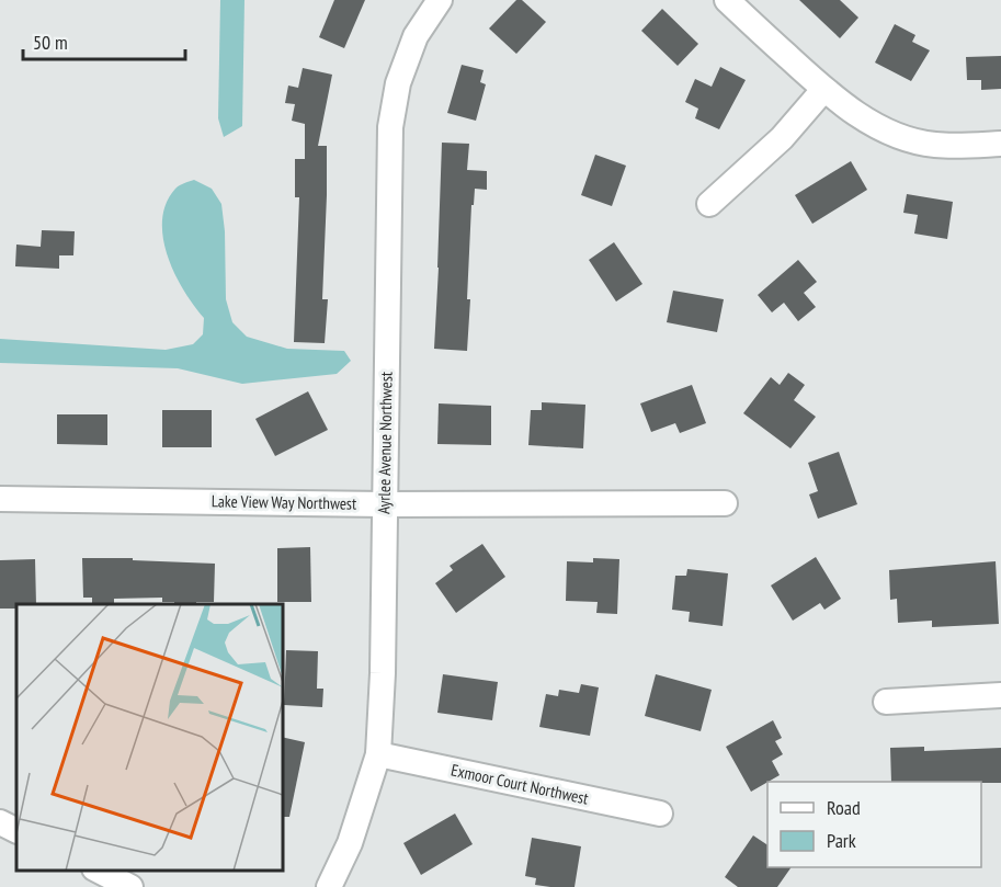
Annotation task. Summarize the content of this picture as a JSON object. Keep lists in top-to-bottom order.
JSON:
{
  "streets": {
    "street": ["Ayrlee Avenue Northwest", "Lake View Way Northwest", "Exmoor Court Northwest"]
  },
  "crossings": [
    ["Ayrlee Avenue Northwest", "Lake View Way Northwest"],
    ["Ayrlee Avenue Northwest", "Exmoor Court Northwest"]
  ],
  "legend": ["Road", "Park"],
  "scale_bar": "50 m"
}
